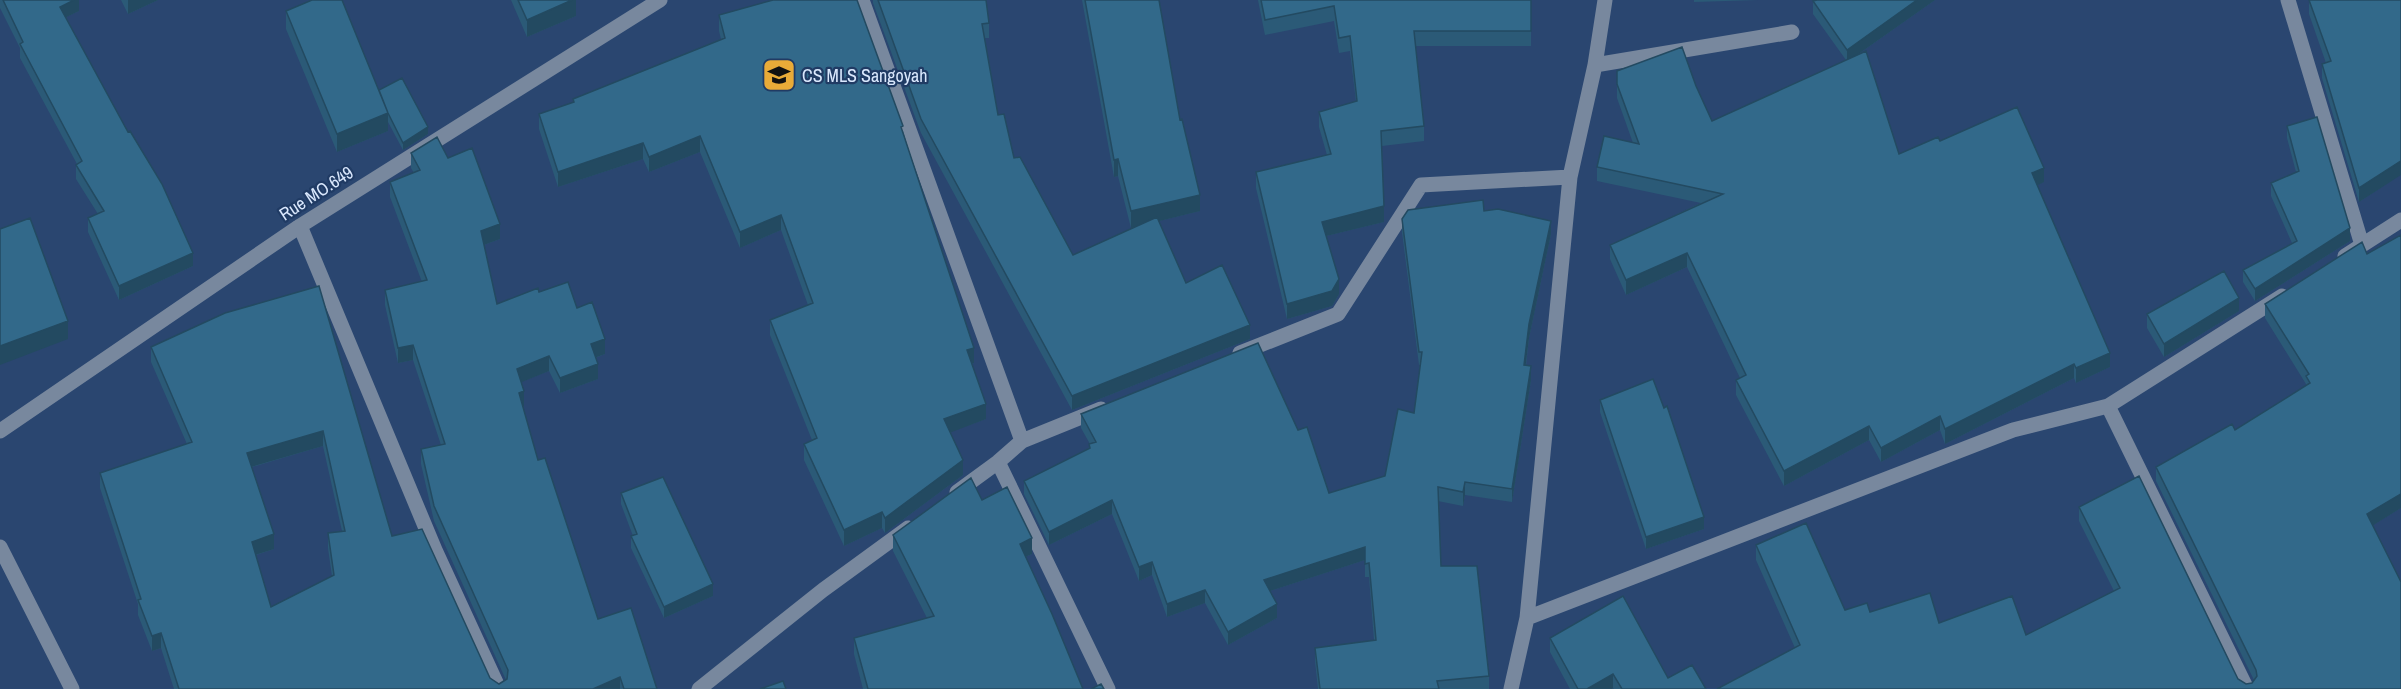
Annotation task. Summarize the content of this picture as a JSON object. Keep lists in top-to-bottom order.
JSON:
{
  "streets": {
    "street": ["Rue MO.649"]
  },
  "places": {
    "school or university": ["CS MLS Sangoyah"]
  }
}
